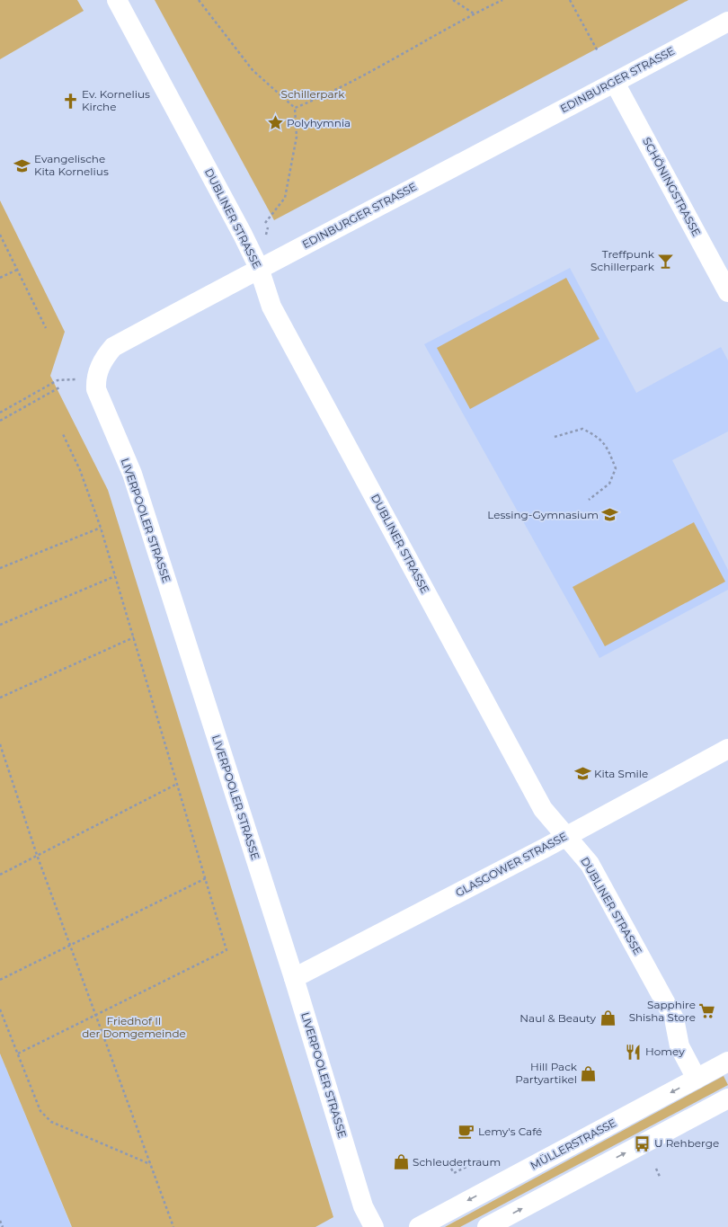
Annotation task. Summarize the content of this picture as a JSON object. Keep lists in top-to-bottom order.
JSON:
{
  "streets": {
    "street": [
      "EDINBURGER STRASSE",
      "SCHÖNINGSTRASSE",
      "DUBLINER STRASSE",
      "LIVERPOOLER STRASSE",
      "GLASGOWER STRASSE",
      "MÜLLERSTRASSE"
    ]
  },
  "crossings": [
    ["EDINBURGER STRASSE", "SCHÖNINGSTRASSE"],
    ["EDINBURGER STRASSE", "DUBLINER STRASSE"],
    ["EDINBURGER STRASSE", "LIVERPOOLER STRASSE"],
    ["DUBLINER STRASSE", "GLASGOWER STRASSE"],
    ["DUBLINER STRASSE", "MÜLLERSTRASSE"],
    ["LIVERPOOLER STRASSE", "GLASGOWER STRASSE"]
  ],
  "parks": ["Schillerpark", "Friedhof II der Domgemeinde"],
  "places": {
    "church": ["Ev. Kornelius Kirche"],
    "place": ["Polyhymnia"],
    "school or university": ["Evangelische Kita Kornelius", "Lessing-Gymnasium", "Kita Smile"],
    "bar": ["Treffpunk Schillerpark"],
    "supermarket": ["Sapphire Shisha Store"],
    "shop": ["Naul & Beauty", "Hill Pack Partyartikel", "Schleudertraum"],
    "restaurant": ["Homey"],
    "cafe": ["Lemy's Café"],
    "bus stop": ["U Rehberge"]
  }
}
